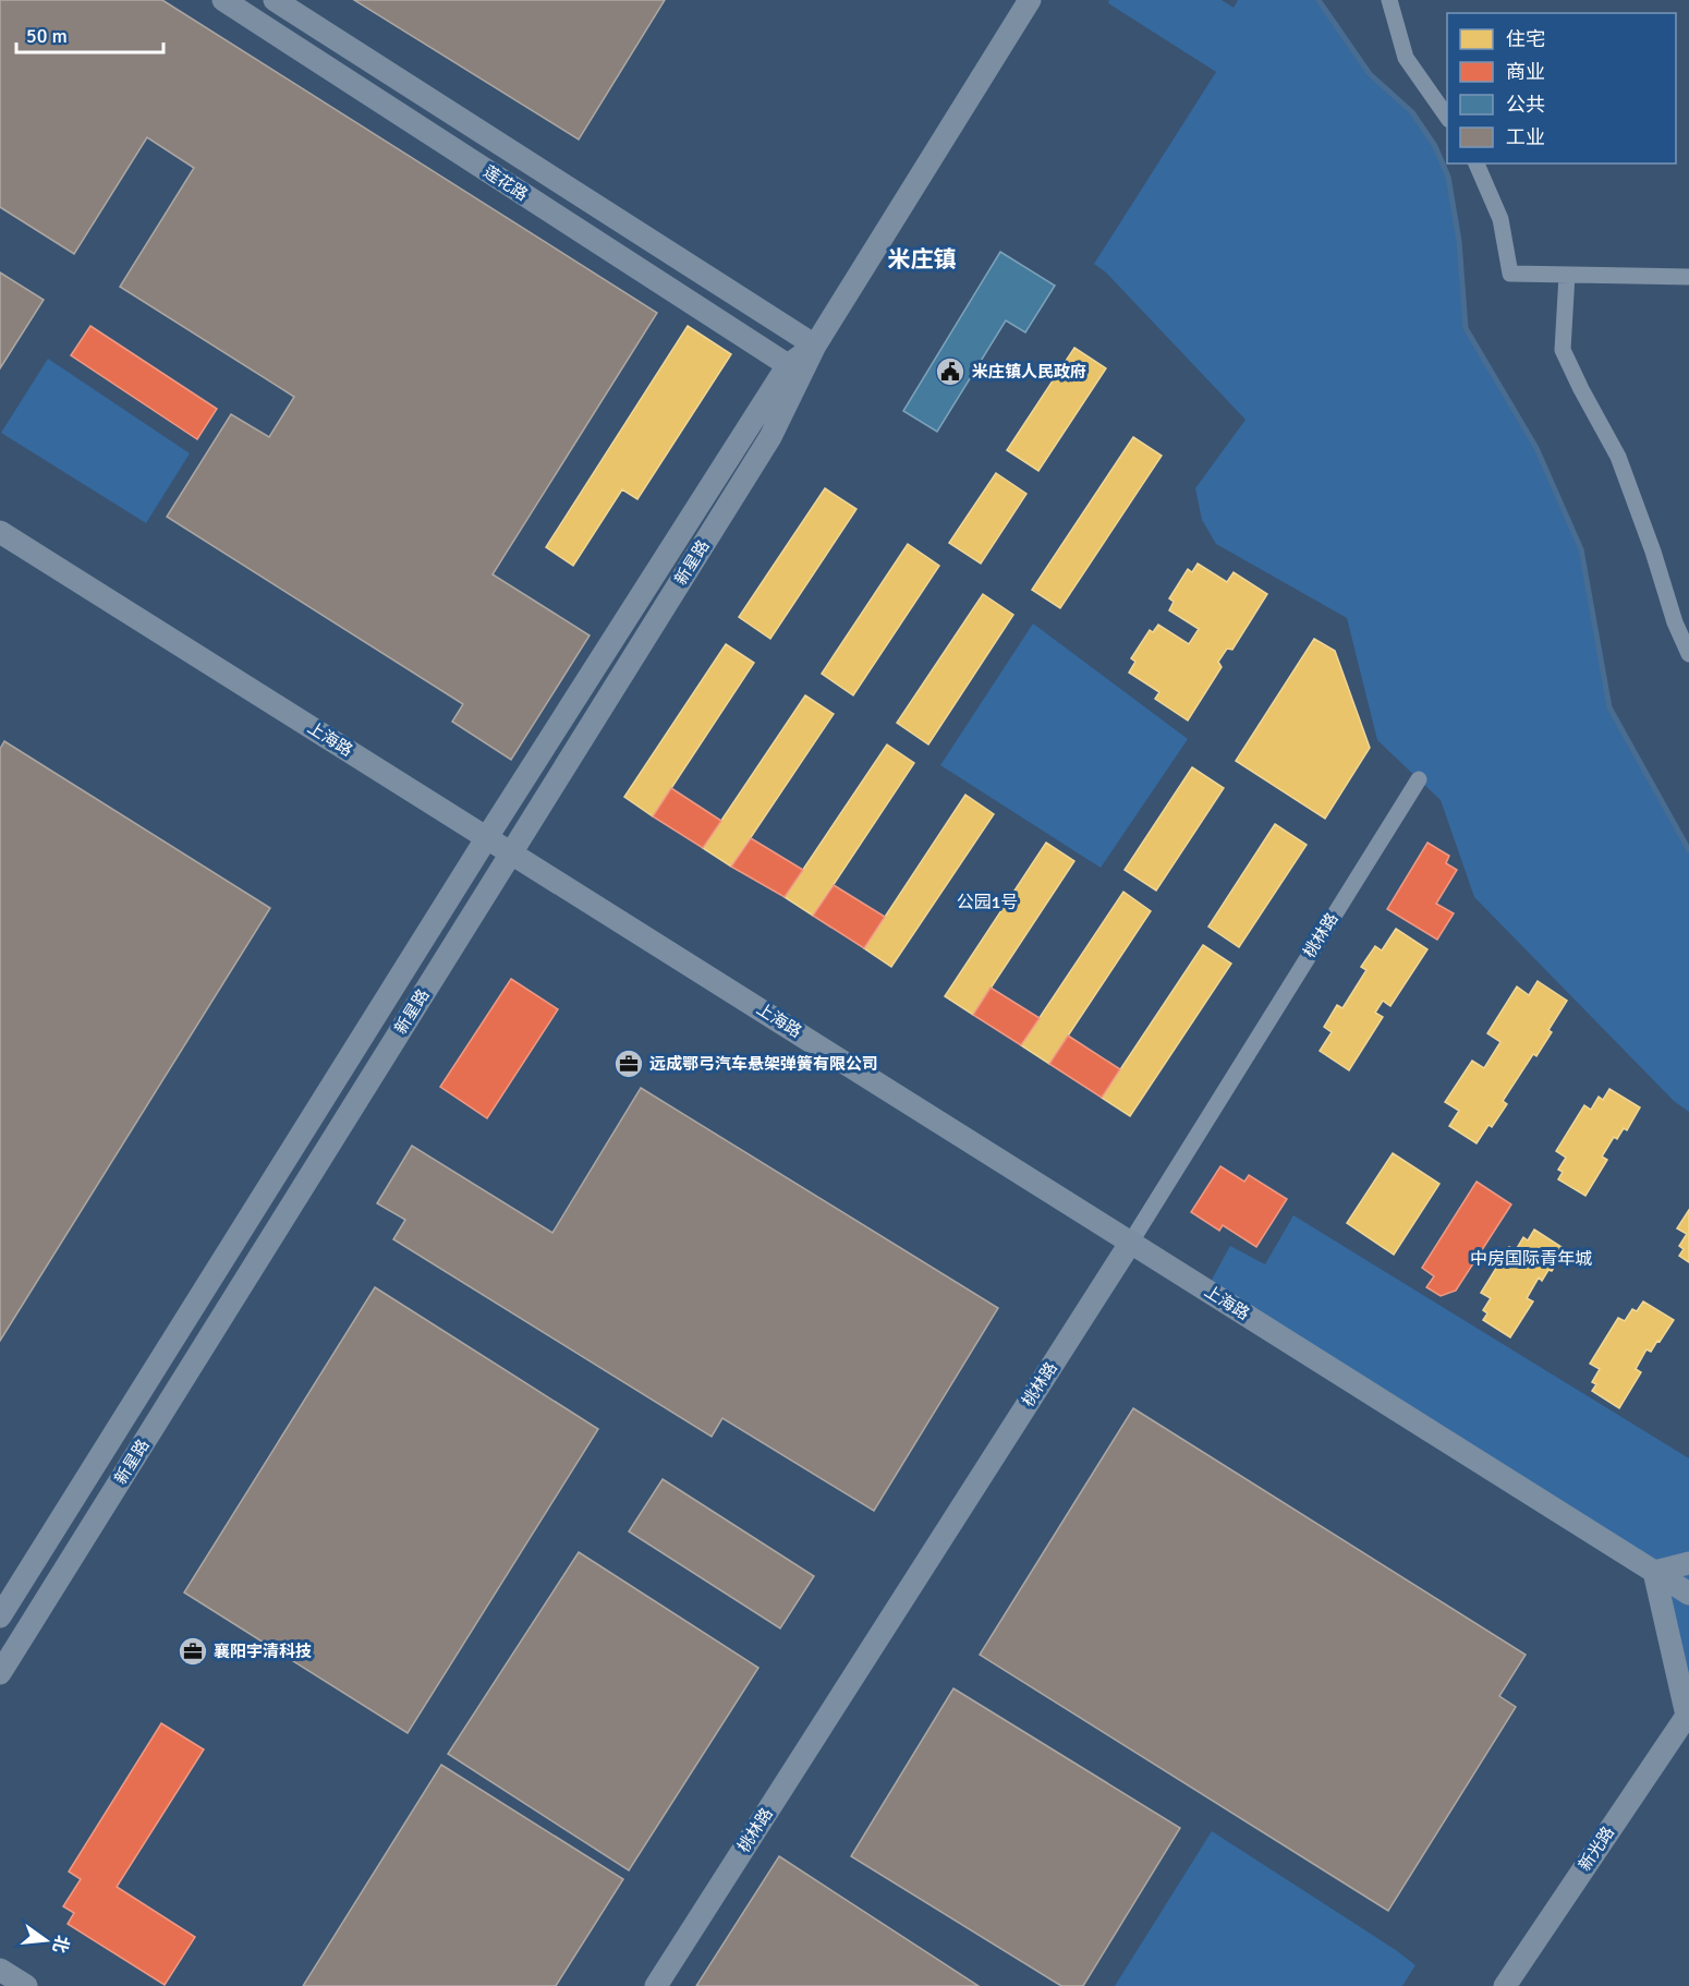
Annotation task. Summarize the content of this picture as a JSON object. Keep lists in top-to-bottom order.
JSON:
{
  "streets": {
    "street": [
      "莲花路",
      "新星路",
      "上海路",
      "桃林路",
      "新光路"
    ]
  },
  "crossings": [
    ["莲花路", "新星路"],
    ["新星路", "上海路"],
    ["上海路", "桃林路"]
  ],
  "districts": ["米庄镇", "公园1号", "中房国际青年城"],
  "places": {
    "public building": ["米庄镇人民政府"],
    "office": ["远成鄂弓汽车悬架弹簧有限公司", "襄阳宇清科技"]
  },
  "legend": [
    "住宅",
    "商业",
    "公共",
    "工业"
  ],
  "scale_bar": "50 m",
  "north": "right"
}
